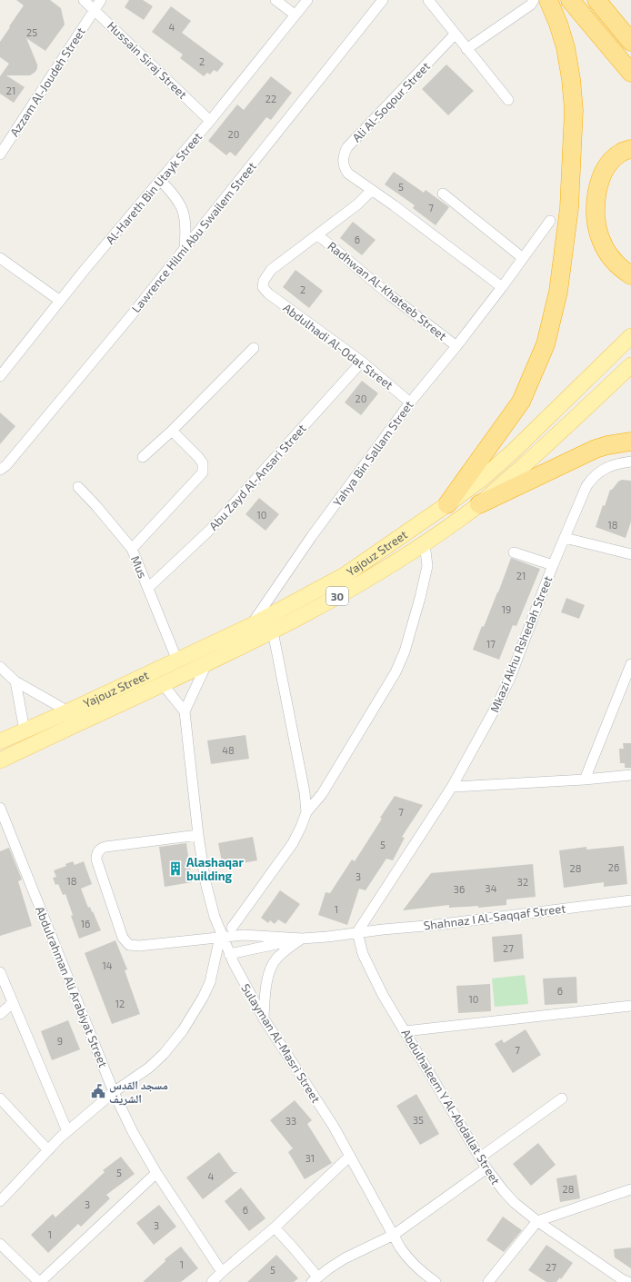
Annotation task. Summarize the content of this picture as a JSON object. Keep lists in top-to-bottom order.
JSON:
{
  "streets": {
    "main road": ["Yajouz Street", "30"],
    "street": [
      "Hussain Siraj Street",
      "Azzam Al-Joudeh Street",
      "Ali Al-Soqour Street",
      "Al-Hareth Bin Utayk Street",
      "Lawrence Hilmi Abu Swailem Street",
      "Radhwan Al-Khateeb Street",
      "Abdulhadi Al-Odat Street",
      "Yahya Bin Sallam Street",
      "Abu Zayd Al-Ansari Street",
      "Mus",
      "Mkazi Akhu Rshedah Street",
      "Shahnaz I Al-Saqqaf Street",
      "Abdulrahman Ali Arabiyat Street",
      "Sulayman Al-Masri Street",
      "Abdulhaleem Y Al-Abdallat Street"
    ]
  },
  "crossings": [
    ["Hussain Siraj Street", "Azzam Al-Joudeh Street"],
    ["Hussain Siraj Street", "Al-Hareth Bin Utayk Street"],
    ["Radhwan Al-Khateeb Street", "Abdulhadi Al-Odat Street"],
    ["Radhwan Al-Khateeb Street", "Yahya Bin Sallam Street"],
    ["Abdulhadi Al-Odat Street", "Yahya Bin Sallam Street"],
    ["Abdulhadi Al-Odat Street", "Abu Zayd Al-Ansari Street"],
    ["Yahya Bin Sallam Street", "Yajouz Street"],
    ["Abu Zayd Al-Ansari Street", "Mus"],
    ["Yajouz Street", "Mus"],
    ["Mkazi Akhu Rshedah Street", "Shahnaz I Al-Saqqaf Street"],
    ["Mkazi Akhu Rshedah Street", "Abdulhaleem Y Al-Abdallat Street"],
    ["Shahnaz I Al-Saqqaf Street", "Abdulhaleem Y Al-Abdallat Street"]
  ],
  "places": {
    "building": ["Alashaqar building"],
    "public building": ["مسجد القدس الشريف"]
  },
  "house_numbers": [
    "4",
    "25",
    "2",
    "21",
    "22",
    "20",
    "5",
    "7",
    "6",
    "2",
    "20",
    "10",
    "18",
    "21",
    "19",
    "17",
    "48",
    "7",
    "5",
    "26",
    "28",
    "3",
    "18",
    "32",
    "34",
    "36",
    "1",
    "16",
    "27",
    "14",
    "6",
    "10",
    "12",
    "9",
    "7",
    "35",
    "33",
    "31",
    "5",
    "4",
    "28",
    "3",
    "6",
    "3",
    "1",
    "1",
    "27",
    "5"
  ]
}
